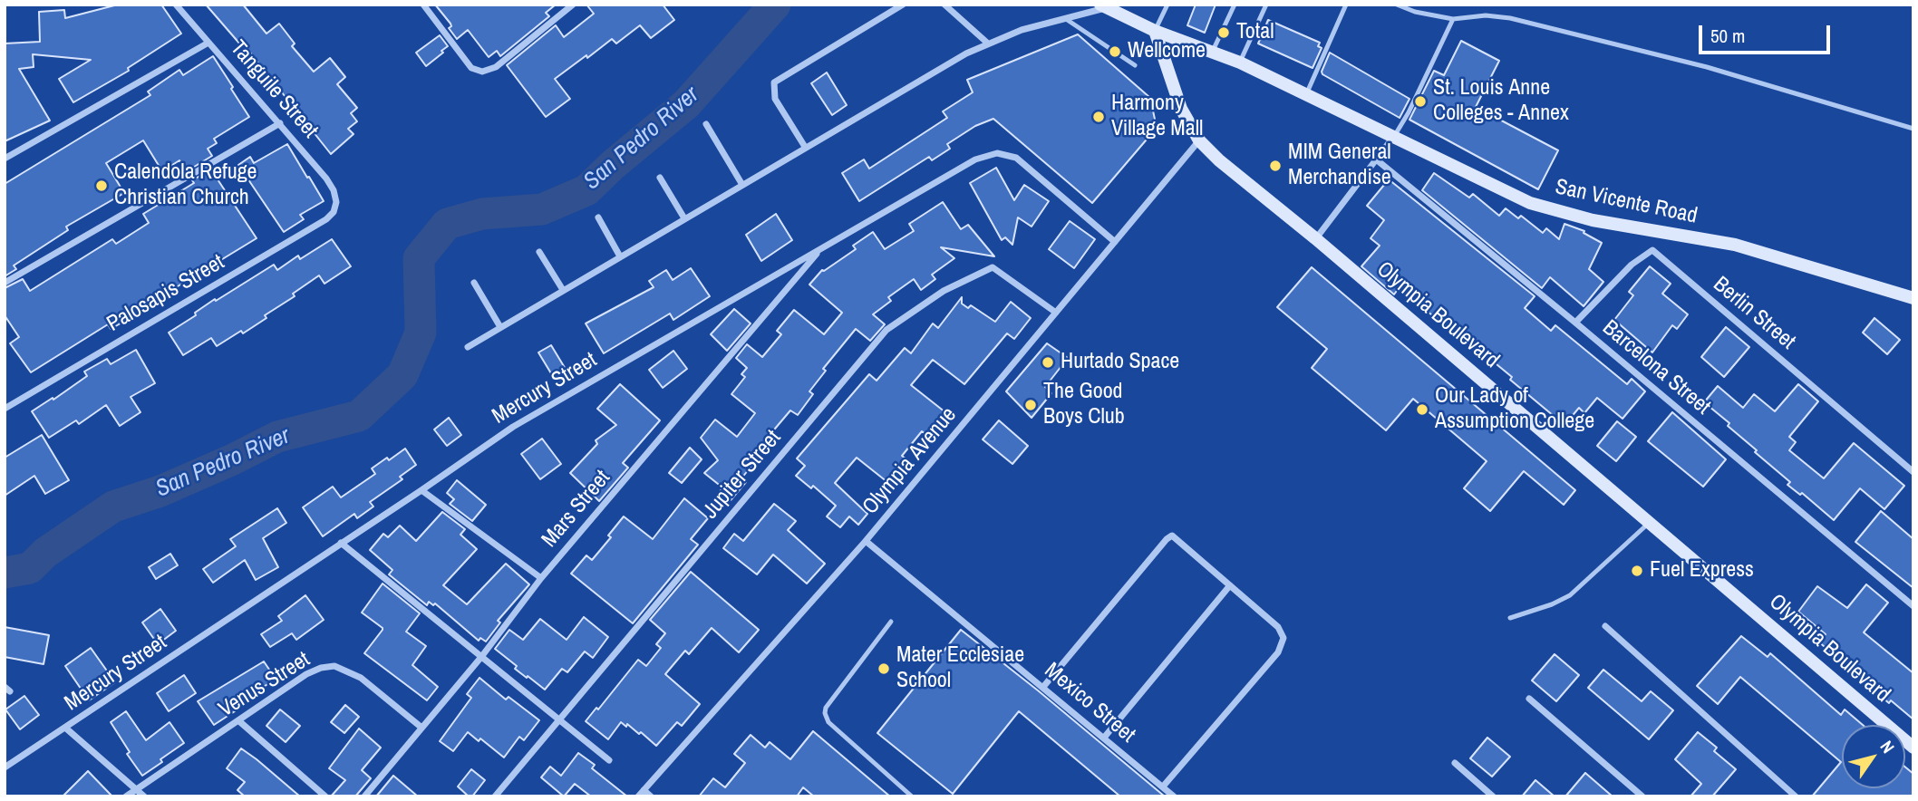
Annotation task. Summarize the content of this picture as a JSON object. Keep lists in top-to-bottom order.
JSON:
{
  "streets": {
    "main road": ["San Vicente Road", "Olympia Boulevard"],
    "street": [
      "Tanguile Street",
      "Palosapis Street",
      "Berlin Street",
      "Barcelona Street",
      "Mercury Street",
      "Olympia Avenue",
      "Jupiter Street",
      "Mars Street",
      "Venus Street",
      "Mexico Street"
    ]
  },
  "crossings": [
    ["Tanguile Street", "Palosapis Street"],
    ["San Vicente Road", "Olympia Boulevard"],
    ["Berlin Street", "Barcelona Street"],
    ["Olympia Boulevard", "Olympia Avenue"],
    ["Mercury Street", "Olympia Avenue"],
    ["Mercury Street", "Mars Street"],
    ["Olympia Avenue", "Jupiter Street"],
    ["Olympia Avenue", "Mexico Street"],
    ["Mars Street", "Venus Street"]
  ],
  "water": ["San Pedro River"],
  "places": [
    "Total",
    "Wellcome",
    "St. Louis Anne Colleges - Annex",
    "Harmony Village Mall",
    "MIM General Merchandise",
    "Calendola Refuge Christian Church",
    "Hurtado Space",
    "The Good Boys Club",
    "Our Lady of Assumption College",
    "Fuel Express",
    "Mater Ecclesiae School"
  ],
  "scale_bar": "50 m",
  "north": "top right"
}
